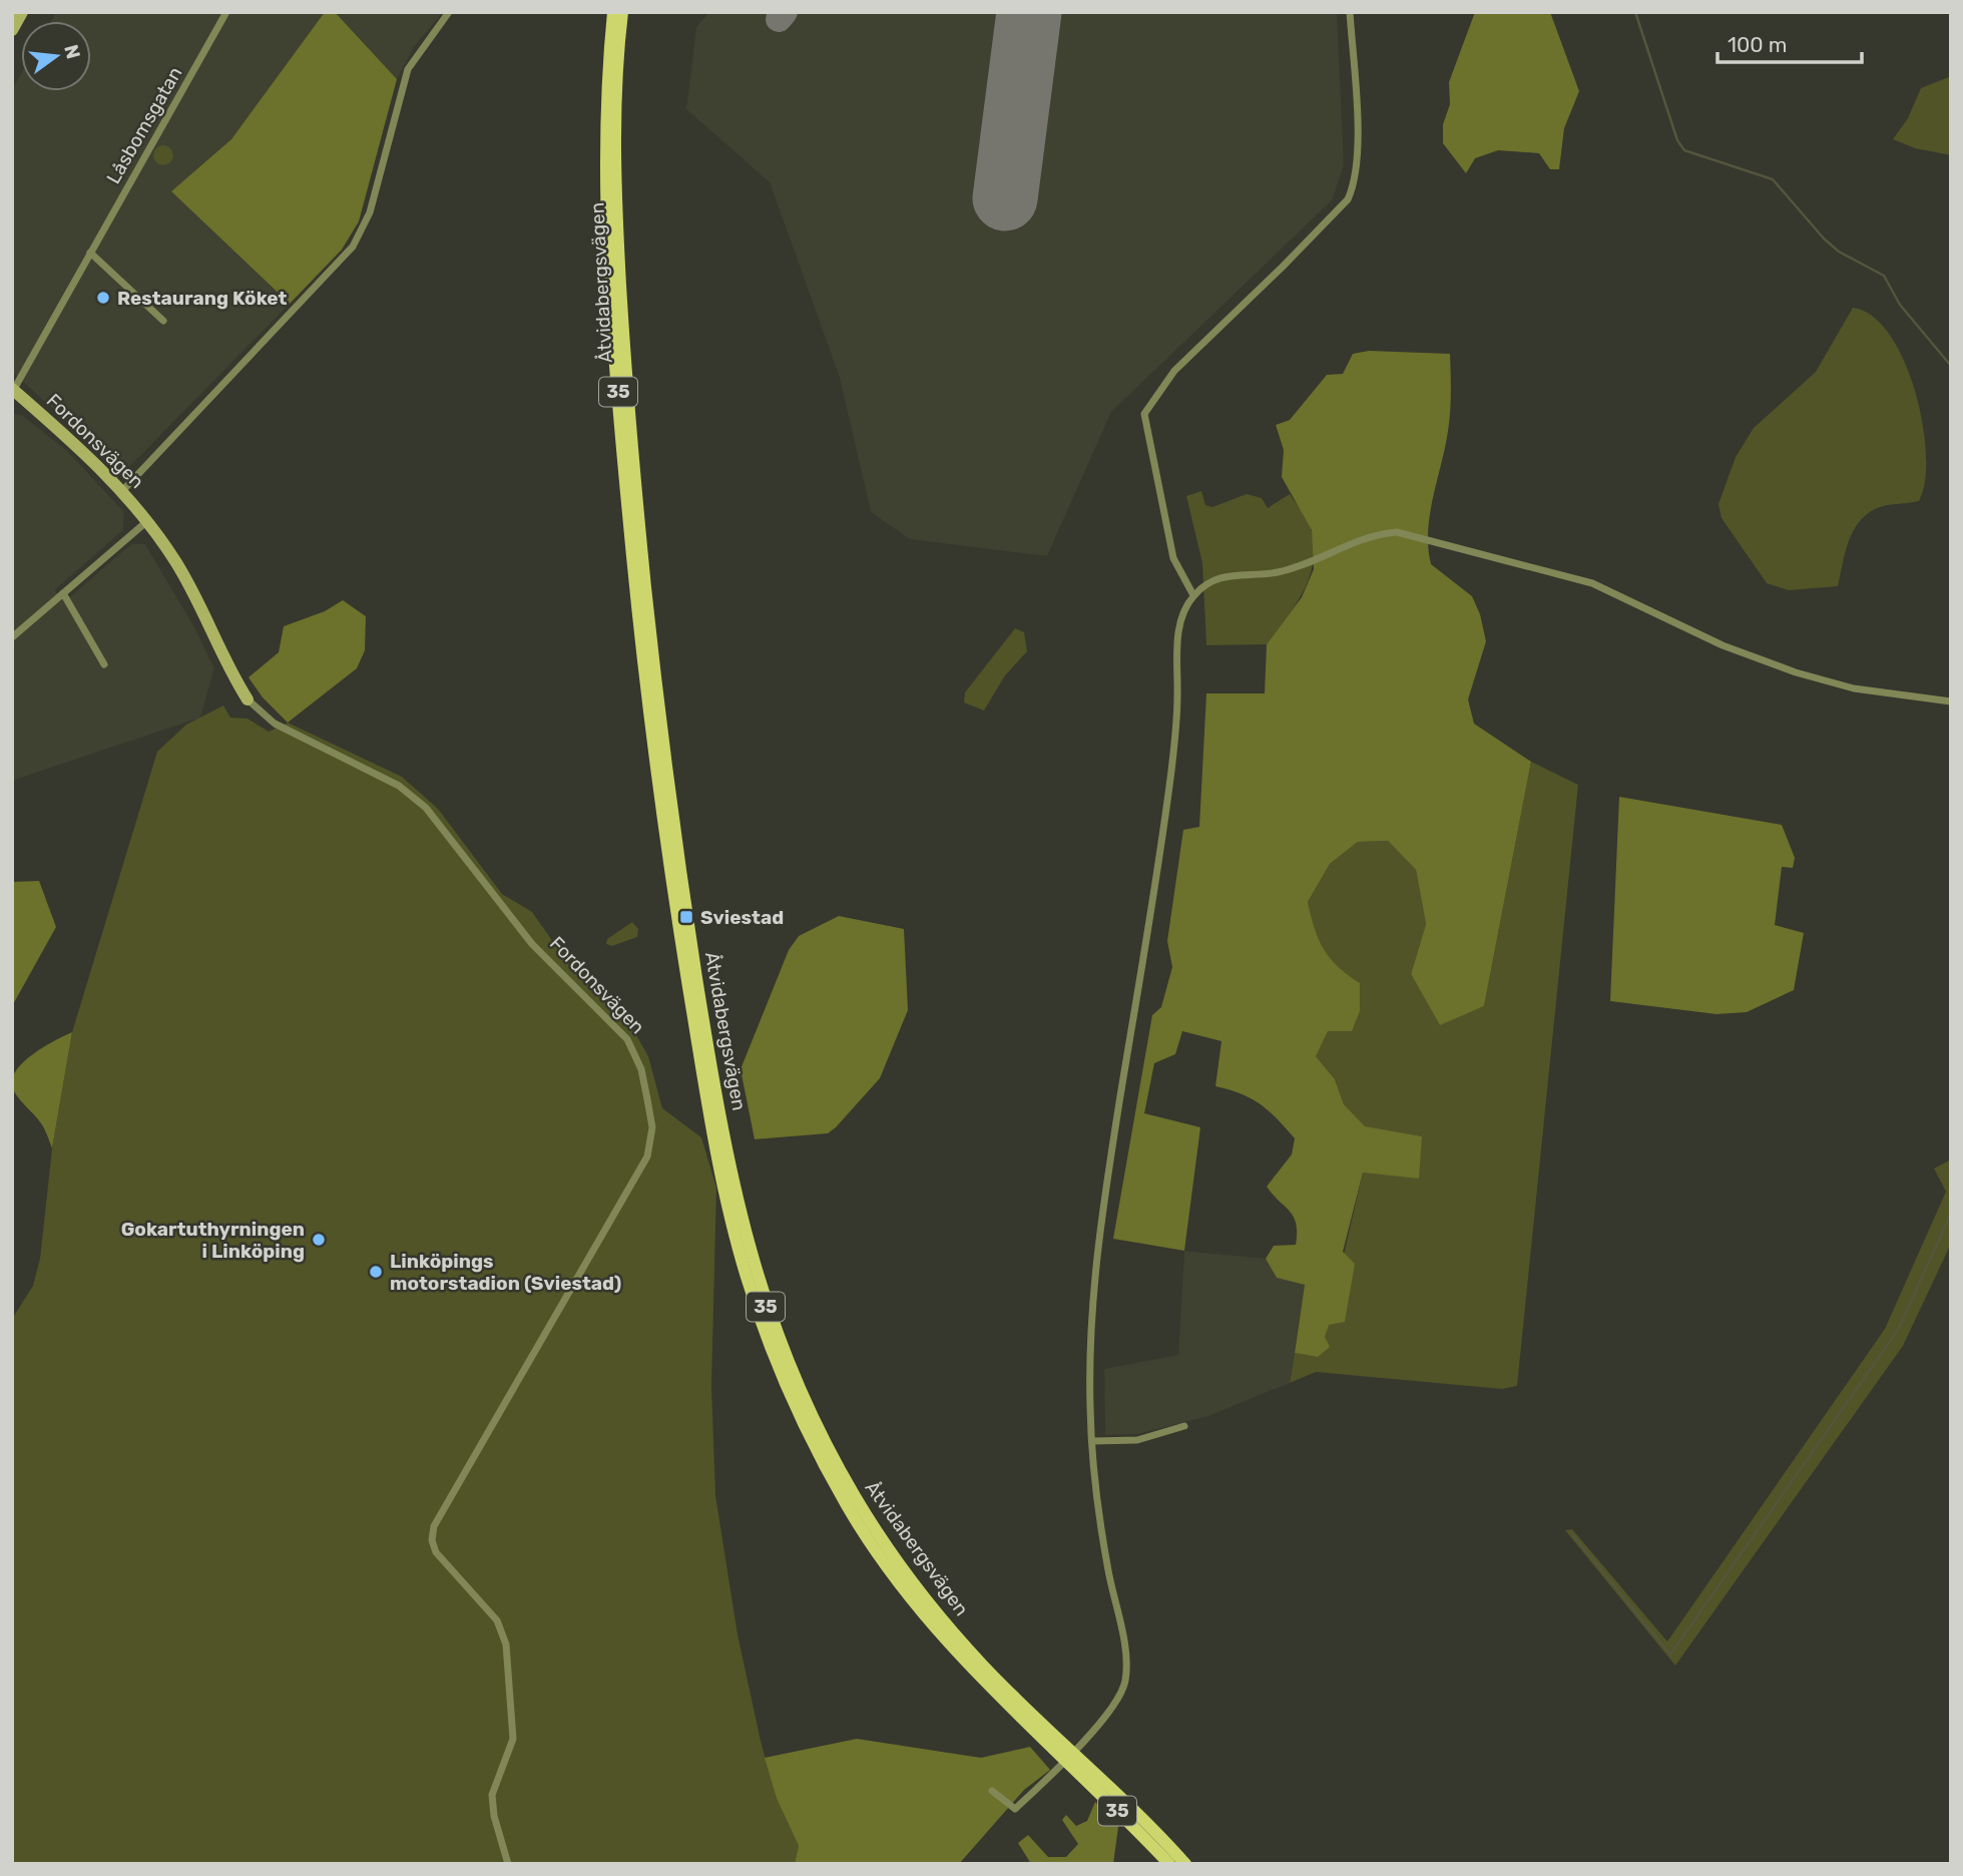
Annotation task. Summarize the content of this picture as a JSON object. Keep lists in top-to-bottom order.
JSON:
{
  "streets": {
    "main road": ["Åtvidabergsvägen", "35"],
    "street": ["Låsbomsgatan", "Fordonsvägen"]
  },
  "crossings": [
    ["Låsbomsgatan", "Fordonsvägen"]
  ],
  "places": {
    "other": ["Restaurang Köket", "Gokartuthyrningen i Linköping", "Linköpings motorstadion (Sviestad)"],
    "transit": ["Sviestad"]
  },
  "scale_bar": "100 m",
  "north": "right"
}
